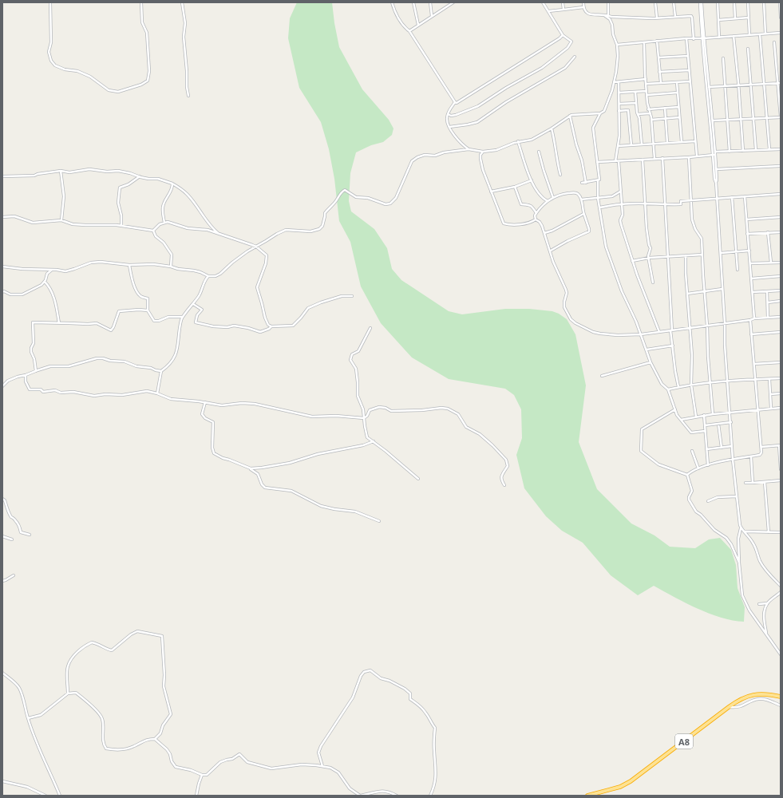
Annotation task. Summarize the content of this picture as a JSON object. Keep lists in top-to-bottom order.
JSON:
{
  "streets": {
    "highway": ["A8"]
  }
}
